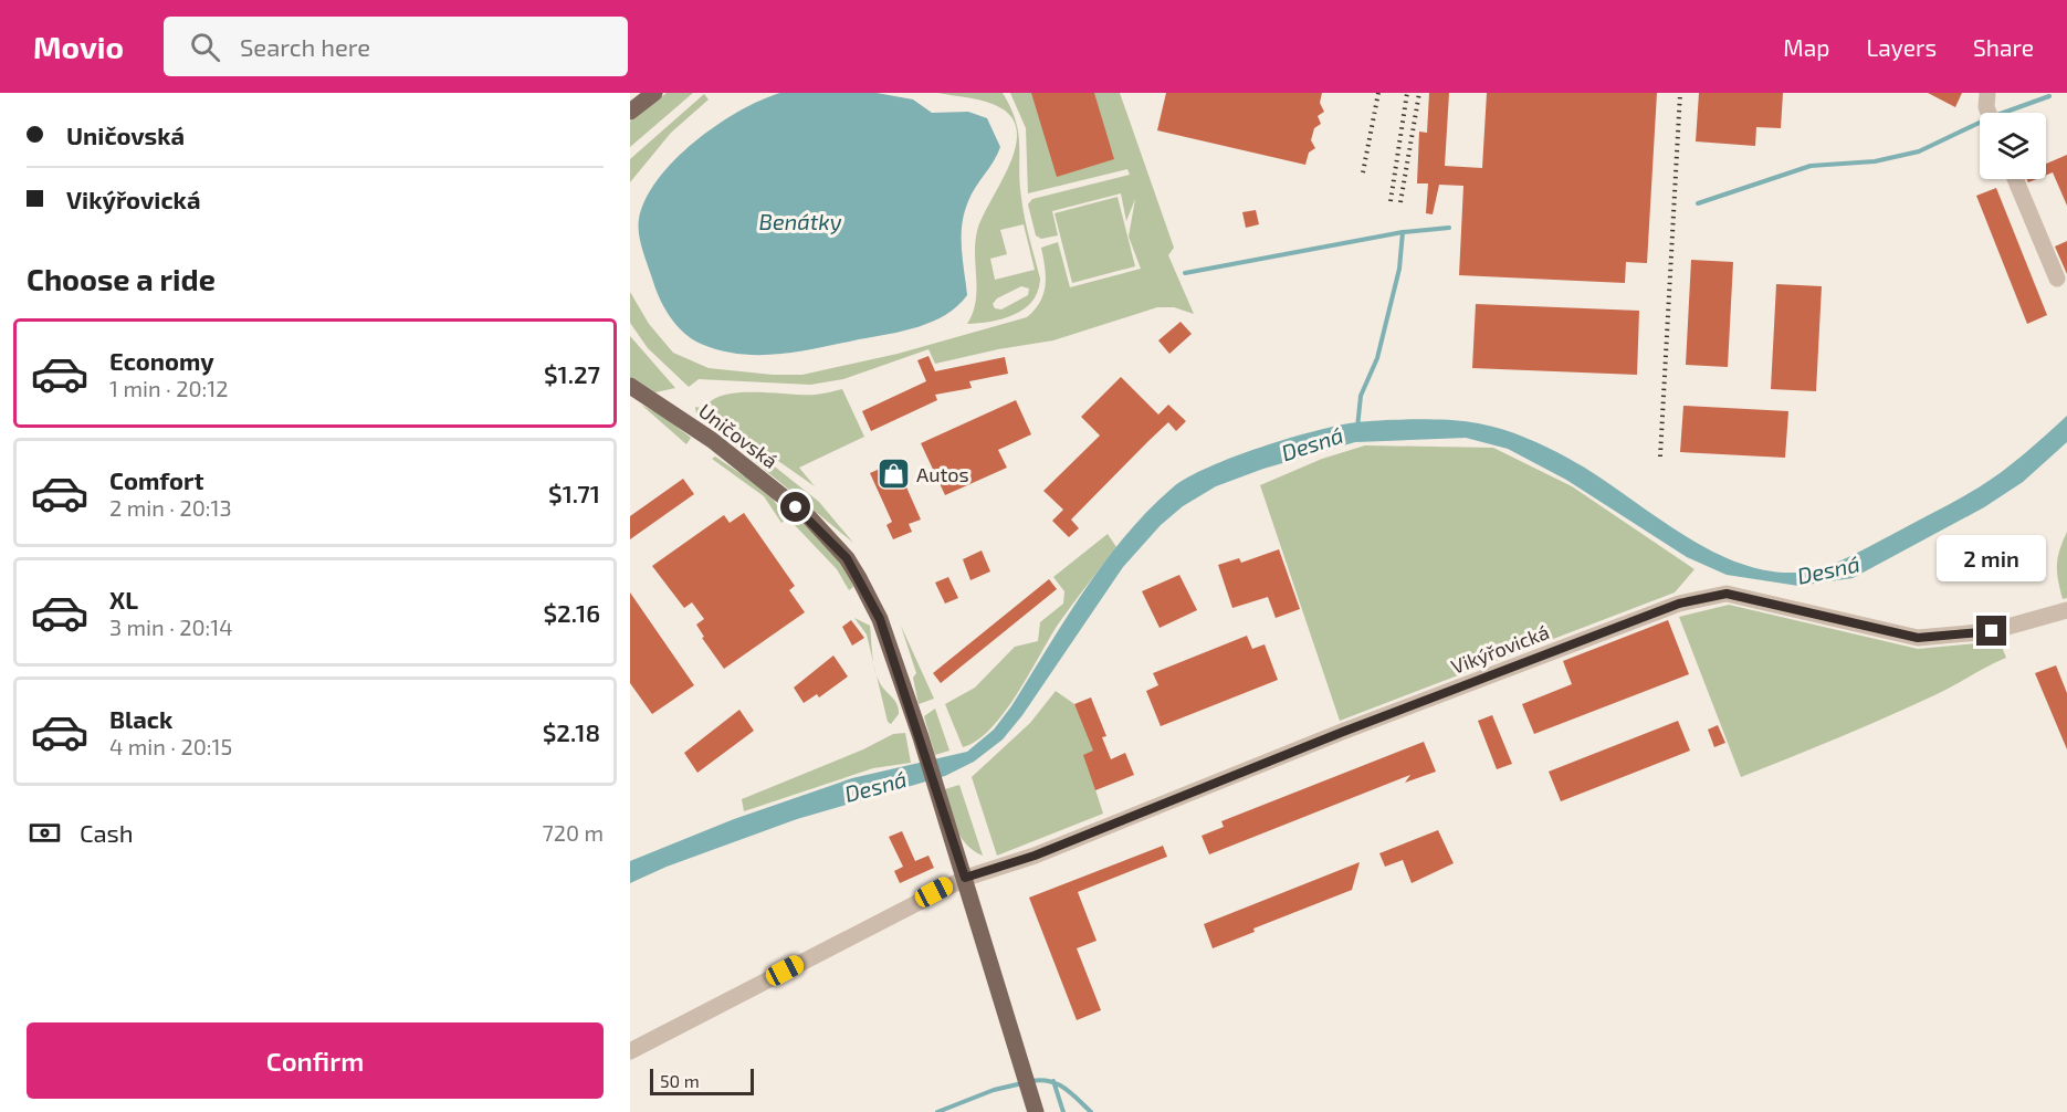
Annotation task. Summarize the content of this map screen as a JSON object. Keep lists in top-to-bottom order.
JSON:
{
  "streets": {
    "main road": ["Uničovská"],
    "street": ["Vikýřovická"]
  },
  "crossings": [
    ["Uničovská", "Vikýřovická"]
  ],
  "water": ["Benátky", "Desná"],
  "places": {
    "shop": ["Autos"]
  },
  "scale_bar": "50 m",
  "page": {
    "header": "Movio",
    "search": "Search here",
    "nav": ["Map", "Layers", "Share"],
    "banner": ["Uničovská", "Vikýřovická"],
    "heading": "Choose a ride",
    "list": [
      {
        "name": "Economy",
        "note": "1 min · 20:12",
        "value": "$1.27"
      },
      {
        "name": "Comfort",
        "note": "2 min · 20:13",
        "value": "$1.71"
      },
      {
        "name": "XL",
        "note": "3 min · 20:14",
        "value": "$2.16"
      },
      {
        "name": "Black",
        "note": "4 min · 20:15",
        "value": "$2.18"
      }
    ],
    "bubble": "2 min",
    "pay": ["Cash", "720 m"],
    "buttons": "Confirm",
    "scale": "50 m"
  }
}
